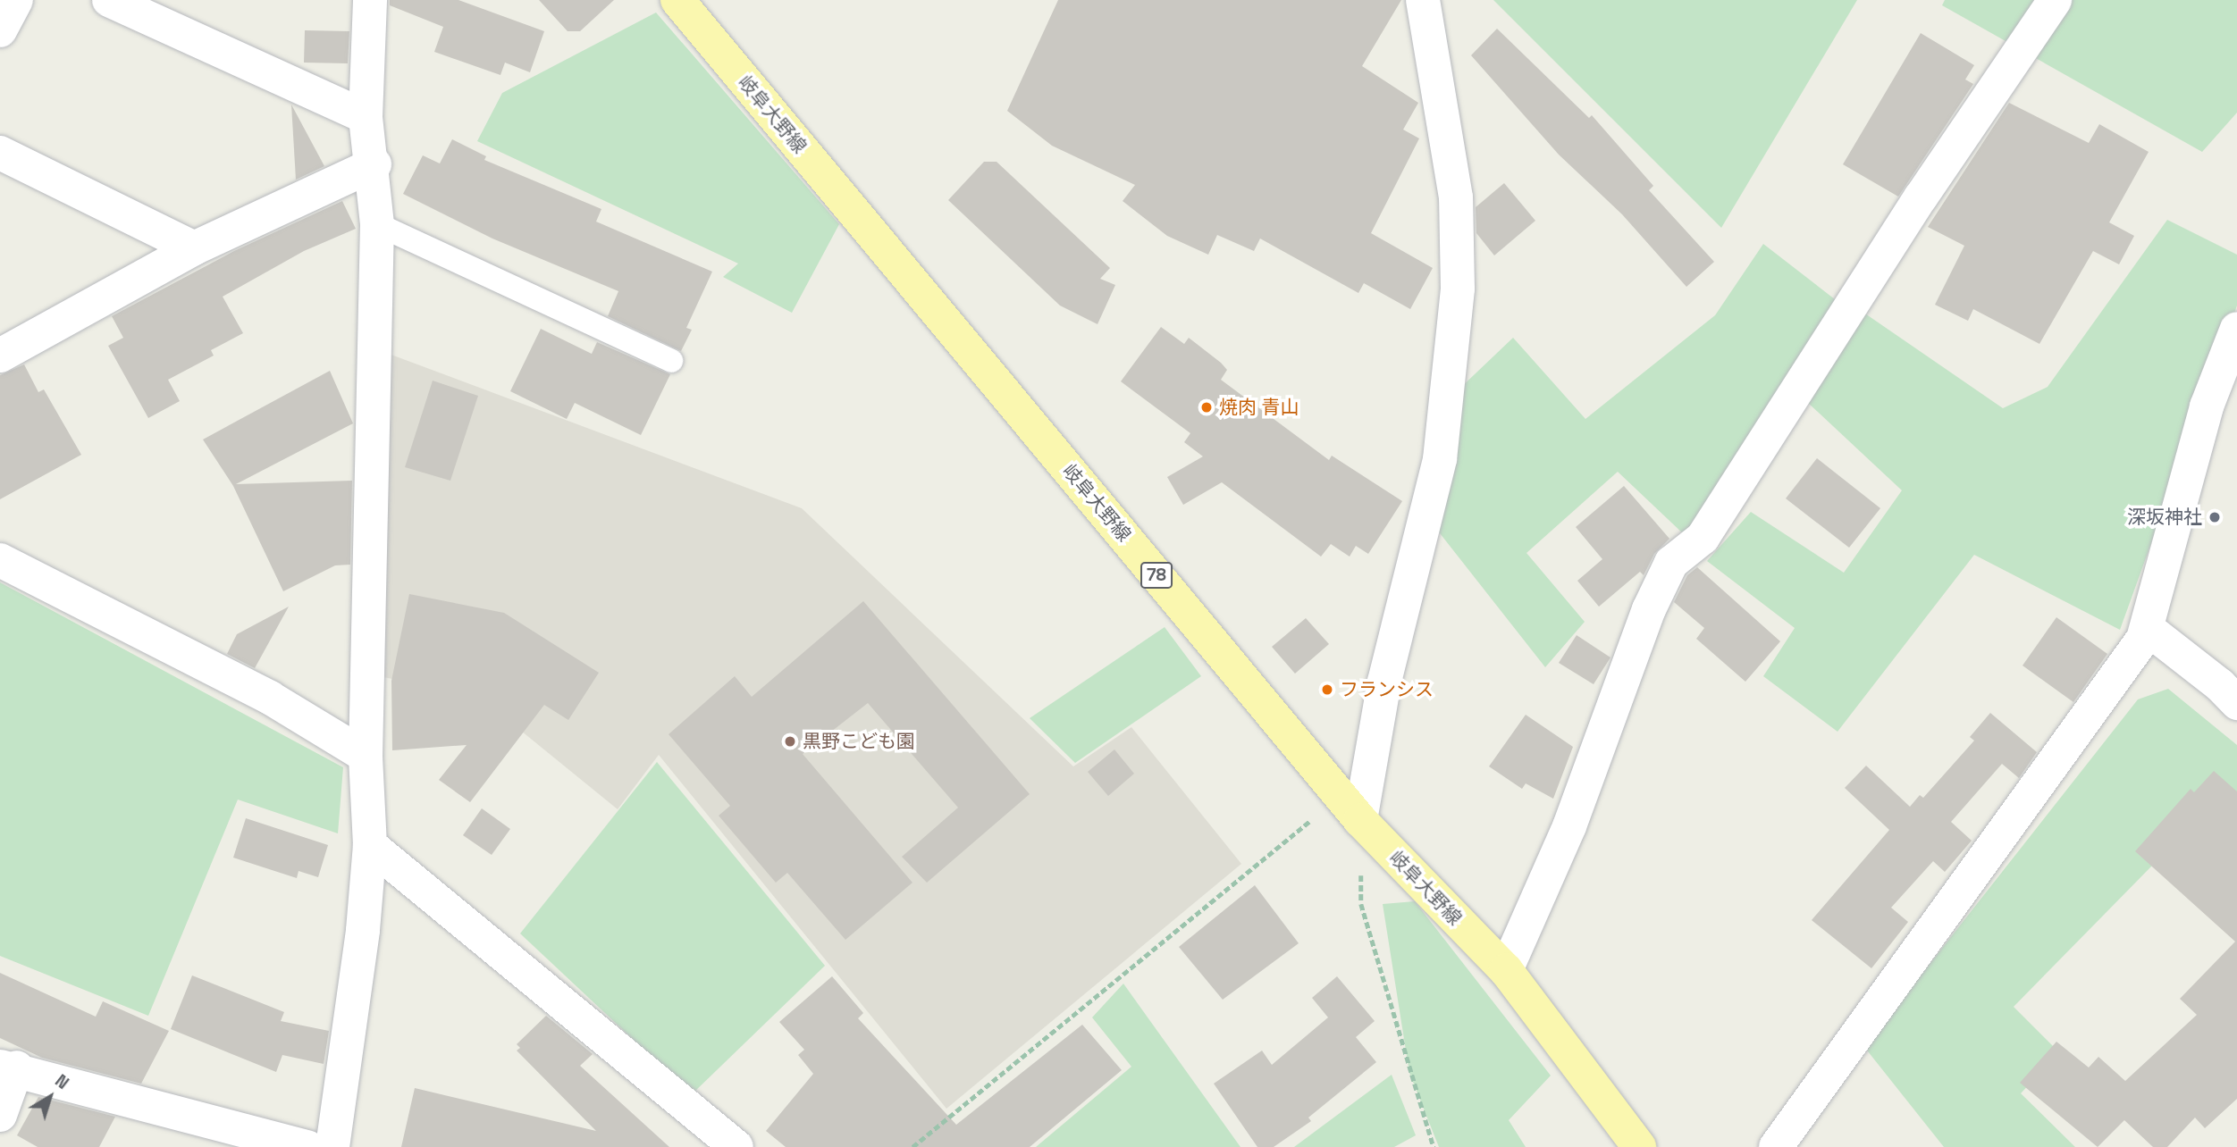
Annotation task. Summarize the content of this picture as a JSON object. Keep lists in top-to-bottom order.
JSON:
{
  "streets": {
    "main road": ["岐阜大野線", "78"]
  },
  "places": [
    "焼肉 青山",
    "深坂神社",
    "フランシス",
    "黒野こども園"
  ],
  "north": "top right"
}
